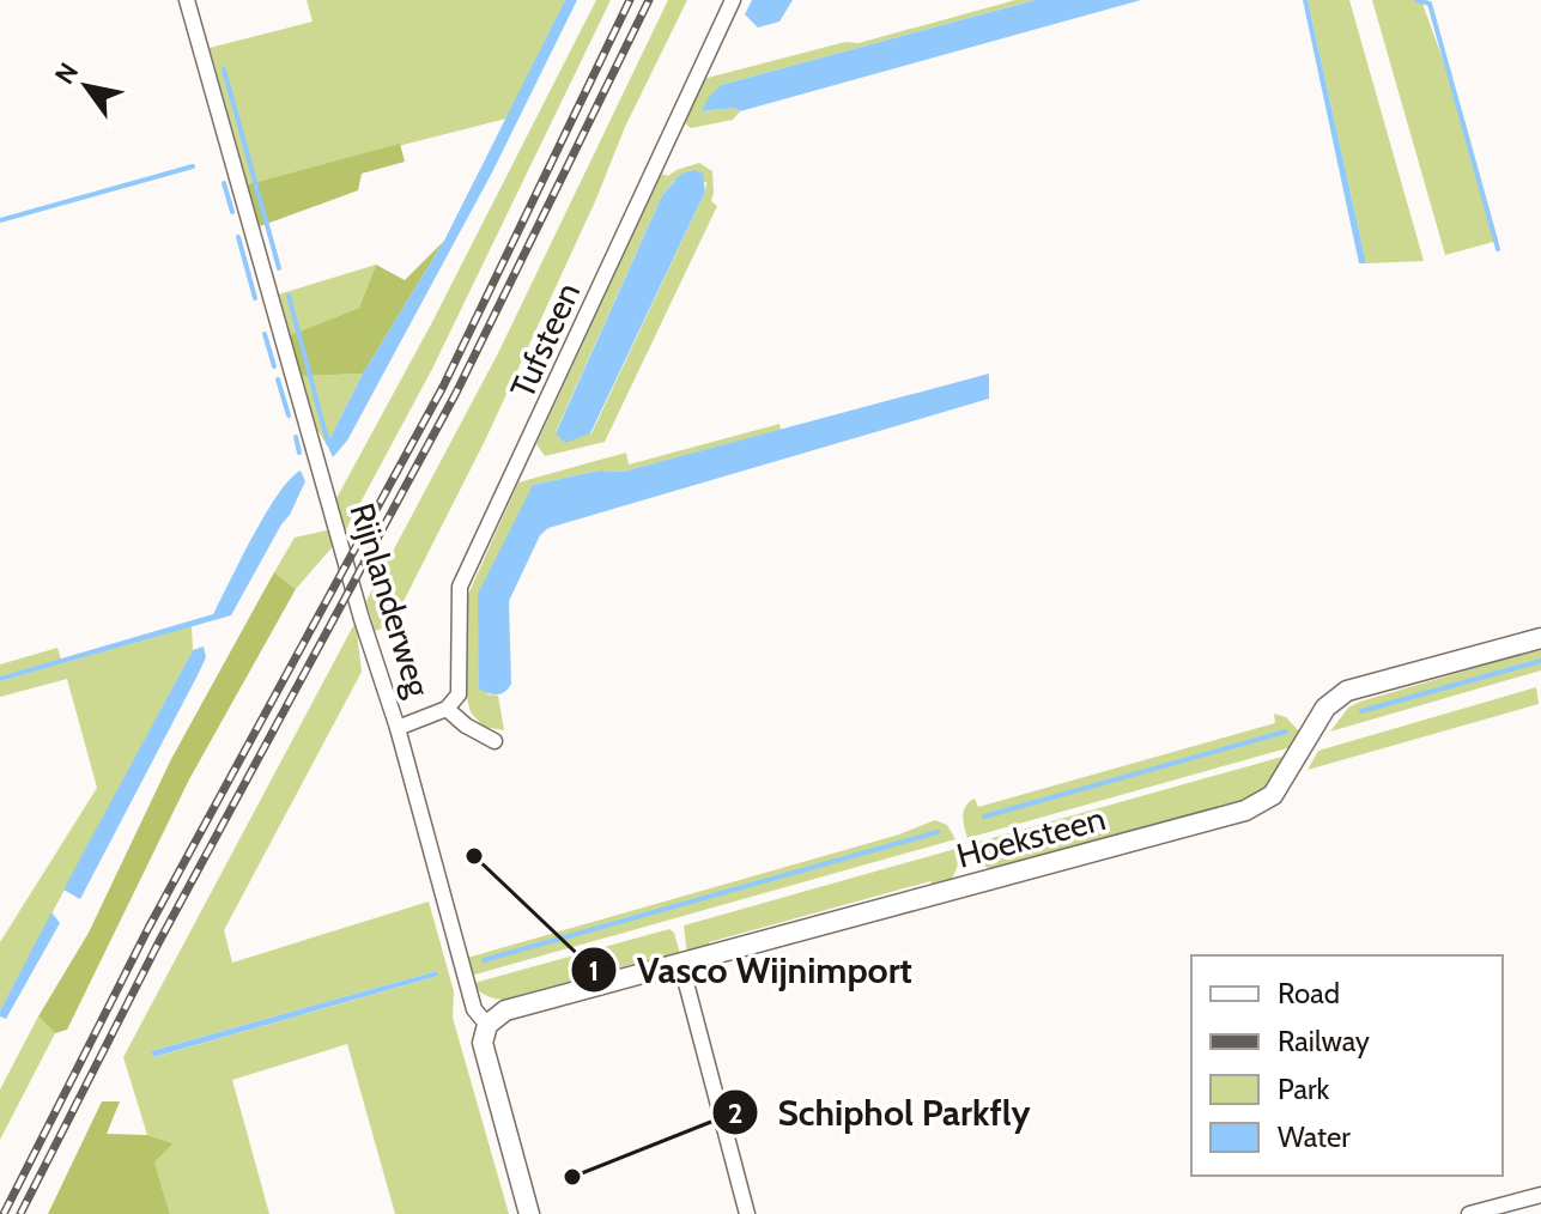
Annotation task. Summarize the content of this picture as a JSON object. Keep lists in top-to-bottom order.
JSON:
{
  "streets": {
    "street": ["Tufsteen", "Rijnlanderweg", "Hoeksteen"]
  },
  "crossings": [
    ["Rijnlanderweg", "Hoeksteen"]
  ],
  "places": ["Vasco Wijnimport", "Schiphol Parkfly"],
  "legend": [
    "Road",
    "Railway",
    "Park",
    "Water"
  ],
  "north": "top left"
}
